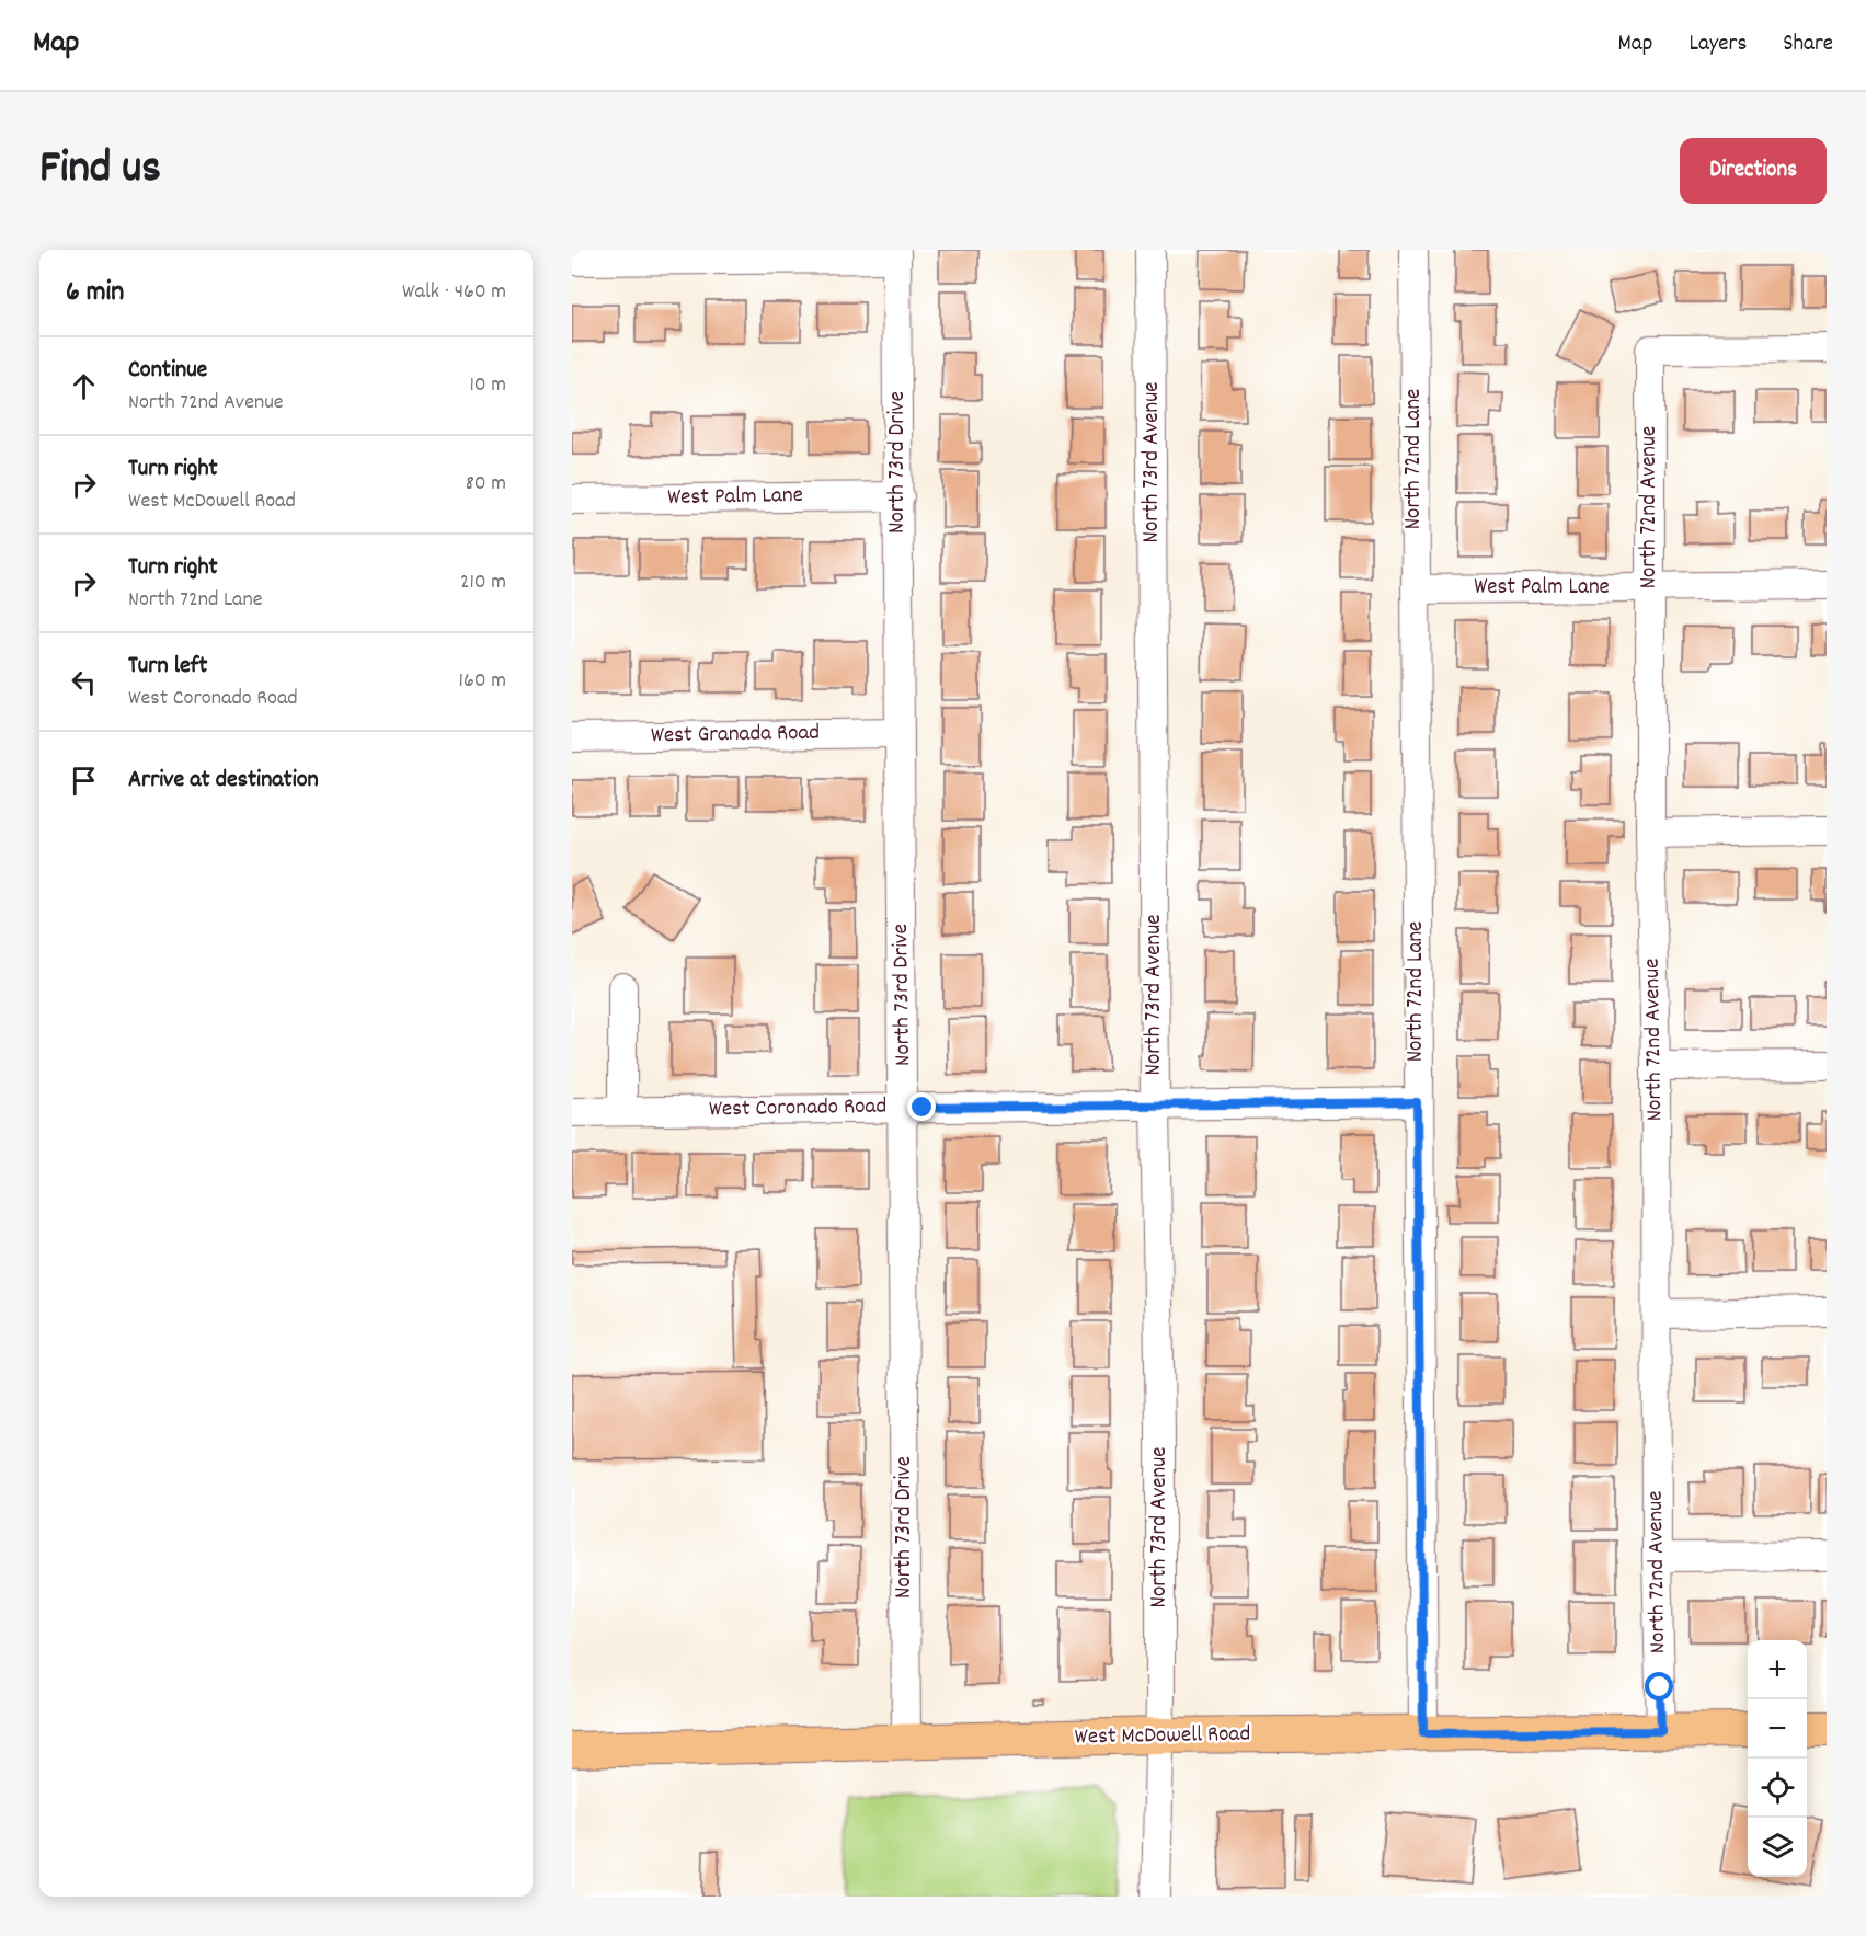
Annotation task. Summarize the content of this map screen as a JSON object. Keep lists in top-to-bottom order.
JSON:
{
  "streets": {
    "main road": ["West McDowell Road"],
    "street": [
      "North 72nd Lane",
      "North 73rd Drive",
      "North 73rd Avenue",
      "West Palm Lane",
      "North 72nd Avenue",
      "West Granada Road",
      "West Coronado Road"
    ]
  },
  "crossings": [
    ["North 72nd Lane", "West Palm Lane"],
    ["North 72nd Lane", "West Coronado Road"],
    ["North 72nd Lane", "West McDowell Road"],
    ["North 73rd Drive", "West Palm Lane"],
    ["North 73rd Drive", "West Granada Road"],
    ["North 73rd Drive", "West Coronado Road"],
    ["North 73rd Drive", "West McDowell Road"],
    ["North 73rd Avenue", "West Coronado Road"],
    ["North 73rd Avenue", "West McDowell Road"],
    ["West Palm Lane", "North 72nd Avenue"],
    ["North 72nd Avenue", "West McDowell Road"]
  ],
  "page": {
    "header": "Map",
    "nav": ["Map", "Layers", "Share"],
    "title": "Find us",
    "buttons": "Directions",
    "heading": ["6 min", "Walk · 460 m"],
    "list": [
      ["Continue", "North 72nd Avenue", "10 m"],
      ["Turn right", "West McDowell Road", "80 m"],
      ["Turn right", "North 72nd Lane", "210 m"],
      ["Turn left", "West Coronado Road", "160 m"],
      "Arrive at destination"
    ],
    "map_buttons": ["+", "−"]
  }
}
